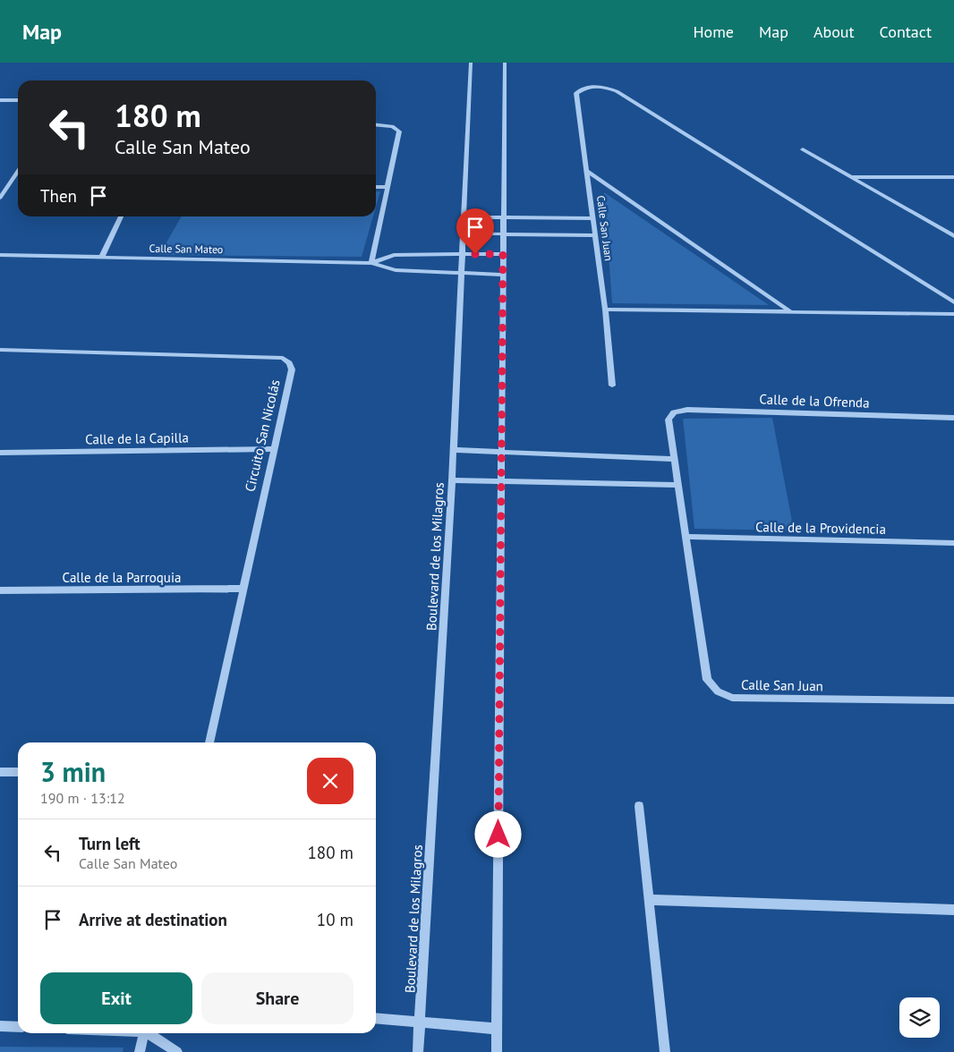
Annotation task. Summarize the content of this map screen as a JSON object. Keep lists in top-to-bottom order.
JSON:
{
  "streets": {
    "street": [
      "Calle San Juan",
      "Calle San Mateo",
      "Calle de la Ofrenda",
      "Circuito San Nicolás",
      "Calle de la Capilla",
      "Calle de la Providencia",
      "Boulevard de los Milagros",
      "Calle de la Parroquia"
    ]
  },
  "crossings": [
    ["Calle San Juan", "Calle de la Ofrenda"],
    ["Calle San Juan", "Calle de la Providencia"],
    ["Calle San Mateo", "Boulevard de los Milagros"],
    ["Circuito San Nicolás", "Calle de la Capilla"],
    ["Circuito San Nicolás", "Calle de la Parroquia"]
  ],
  "page": {
    "header": "Map",
    "nav": [
      "Home",
      "Map",
      "About",
      "Contact"
    ],
    "turn": ["180 m", "Calle San Mateo"],
    "then": "Then",
    "heading": ["3 min", "190 m · 13:12"],
    "list": [
      {
        "name": "Turn left",
        "note": "Calle San Mateo",
        "value": "180 m"
      },
      {
        "name": "Arrive at destination",
        "value": "10 m"
      }
    ],
    "buttons": ["Exit", "Share"]
  }
}
